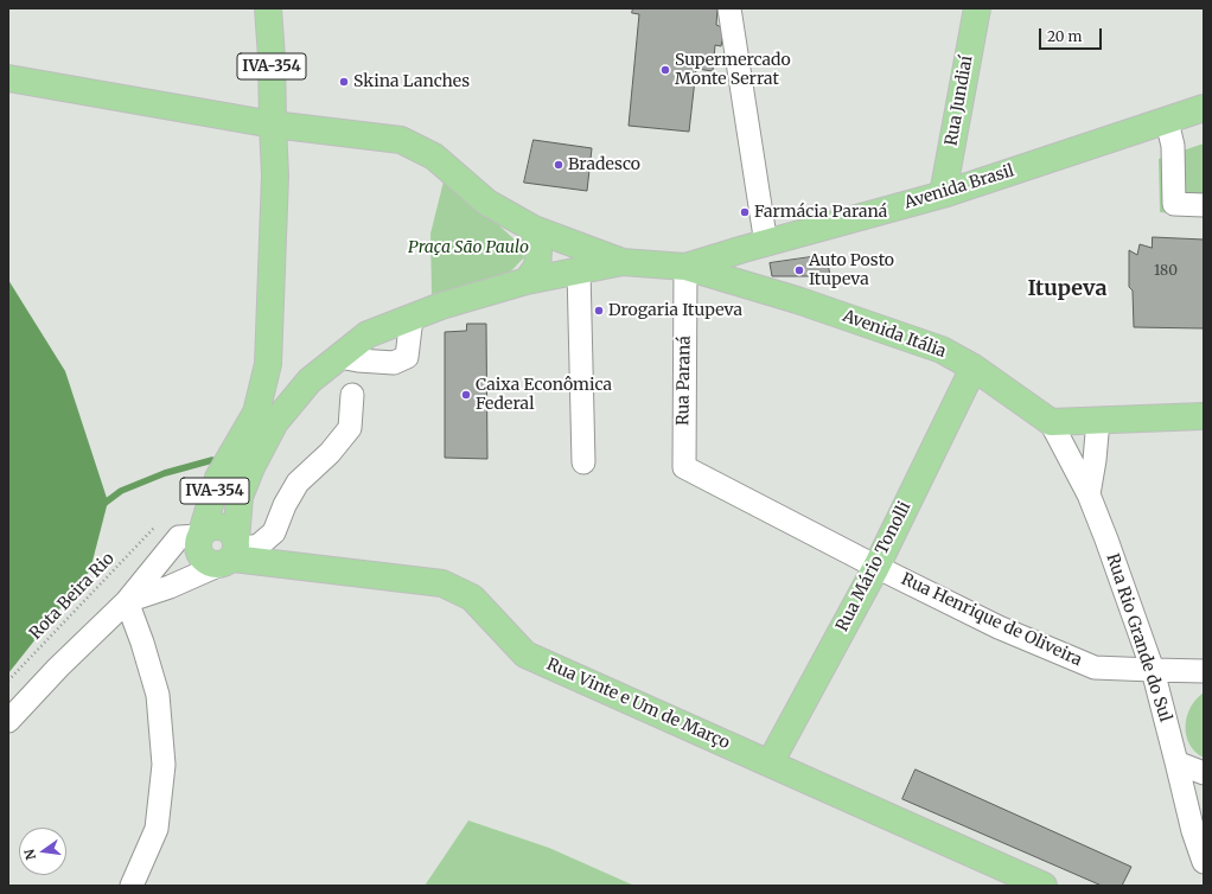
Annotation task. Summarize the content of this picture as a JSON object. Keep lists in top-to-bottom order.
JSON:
{
  "streets": {
    "main road": [
      "IVA-354",
      "Rua Jundiaí",
      "Avenida Brasil",
      "Avenida Itália",
      "Rua Mário Tonolli",
      "Rua Vinte e Um de Março"
    ],
    "street": ["Rua Paraná", "Rua Henrique de Oliveira", "Rua Rio Grande do Sul"],
    "path": ["Rota Beira Rio"]
  },
  "crossings": [
    ["Rua Jundiaí", "Avenida Brasil"],
    ["Avenida Brasil", "Avenida Itália"],
    ["Avenida Brasil", "Rua Paraná"],
    ["Avenida Itália", "Rua Paraná"],
    ["Avenida Itália", "Rua Mário Tonolli"],
    ["Avenida Itália", "Rua Rio Grande do Sul"],
    ["Rua Paraná", "Rua Henrique de Oliveira"],
    ["Rua Mário Tonolli", "Rua Henrique de Oliveira"],
    ["Rua Mário Tonolli", "Rua Vinte e Um de Março"],
    ["Rua Henrique de Oliveira", "Rua Rio Grande do Sul"]
  ],
  "districts": ["Itupeva"],
  "parks": ["Praça São Paulo"],
  "places": [
    "Supermercado Monte Serrat",
    "Skina Lanches",
    "Bradesco",
    "Farmácia Paraná",
    "Auto Posto Itupeva",
    "Drogaria Itupeva",
    "Caixa Econômica Federal"
  ],
  "house_numbers": ["180"],
  "scale_bar": "20 m",
  "north": "left"
}
